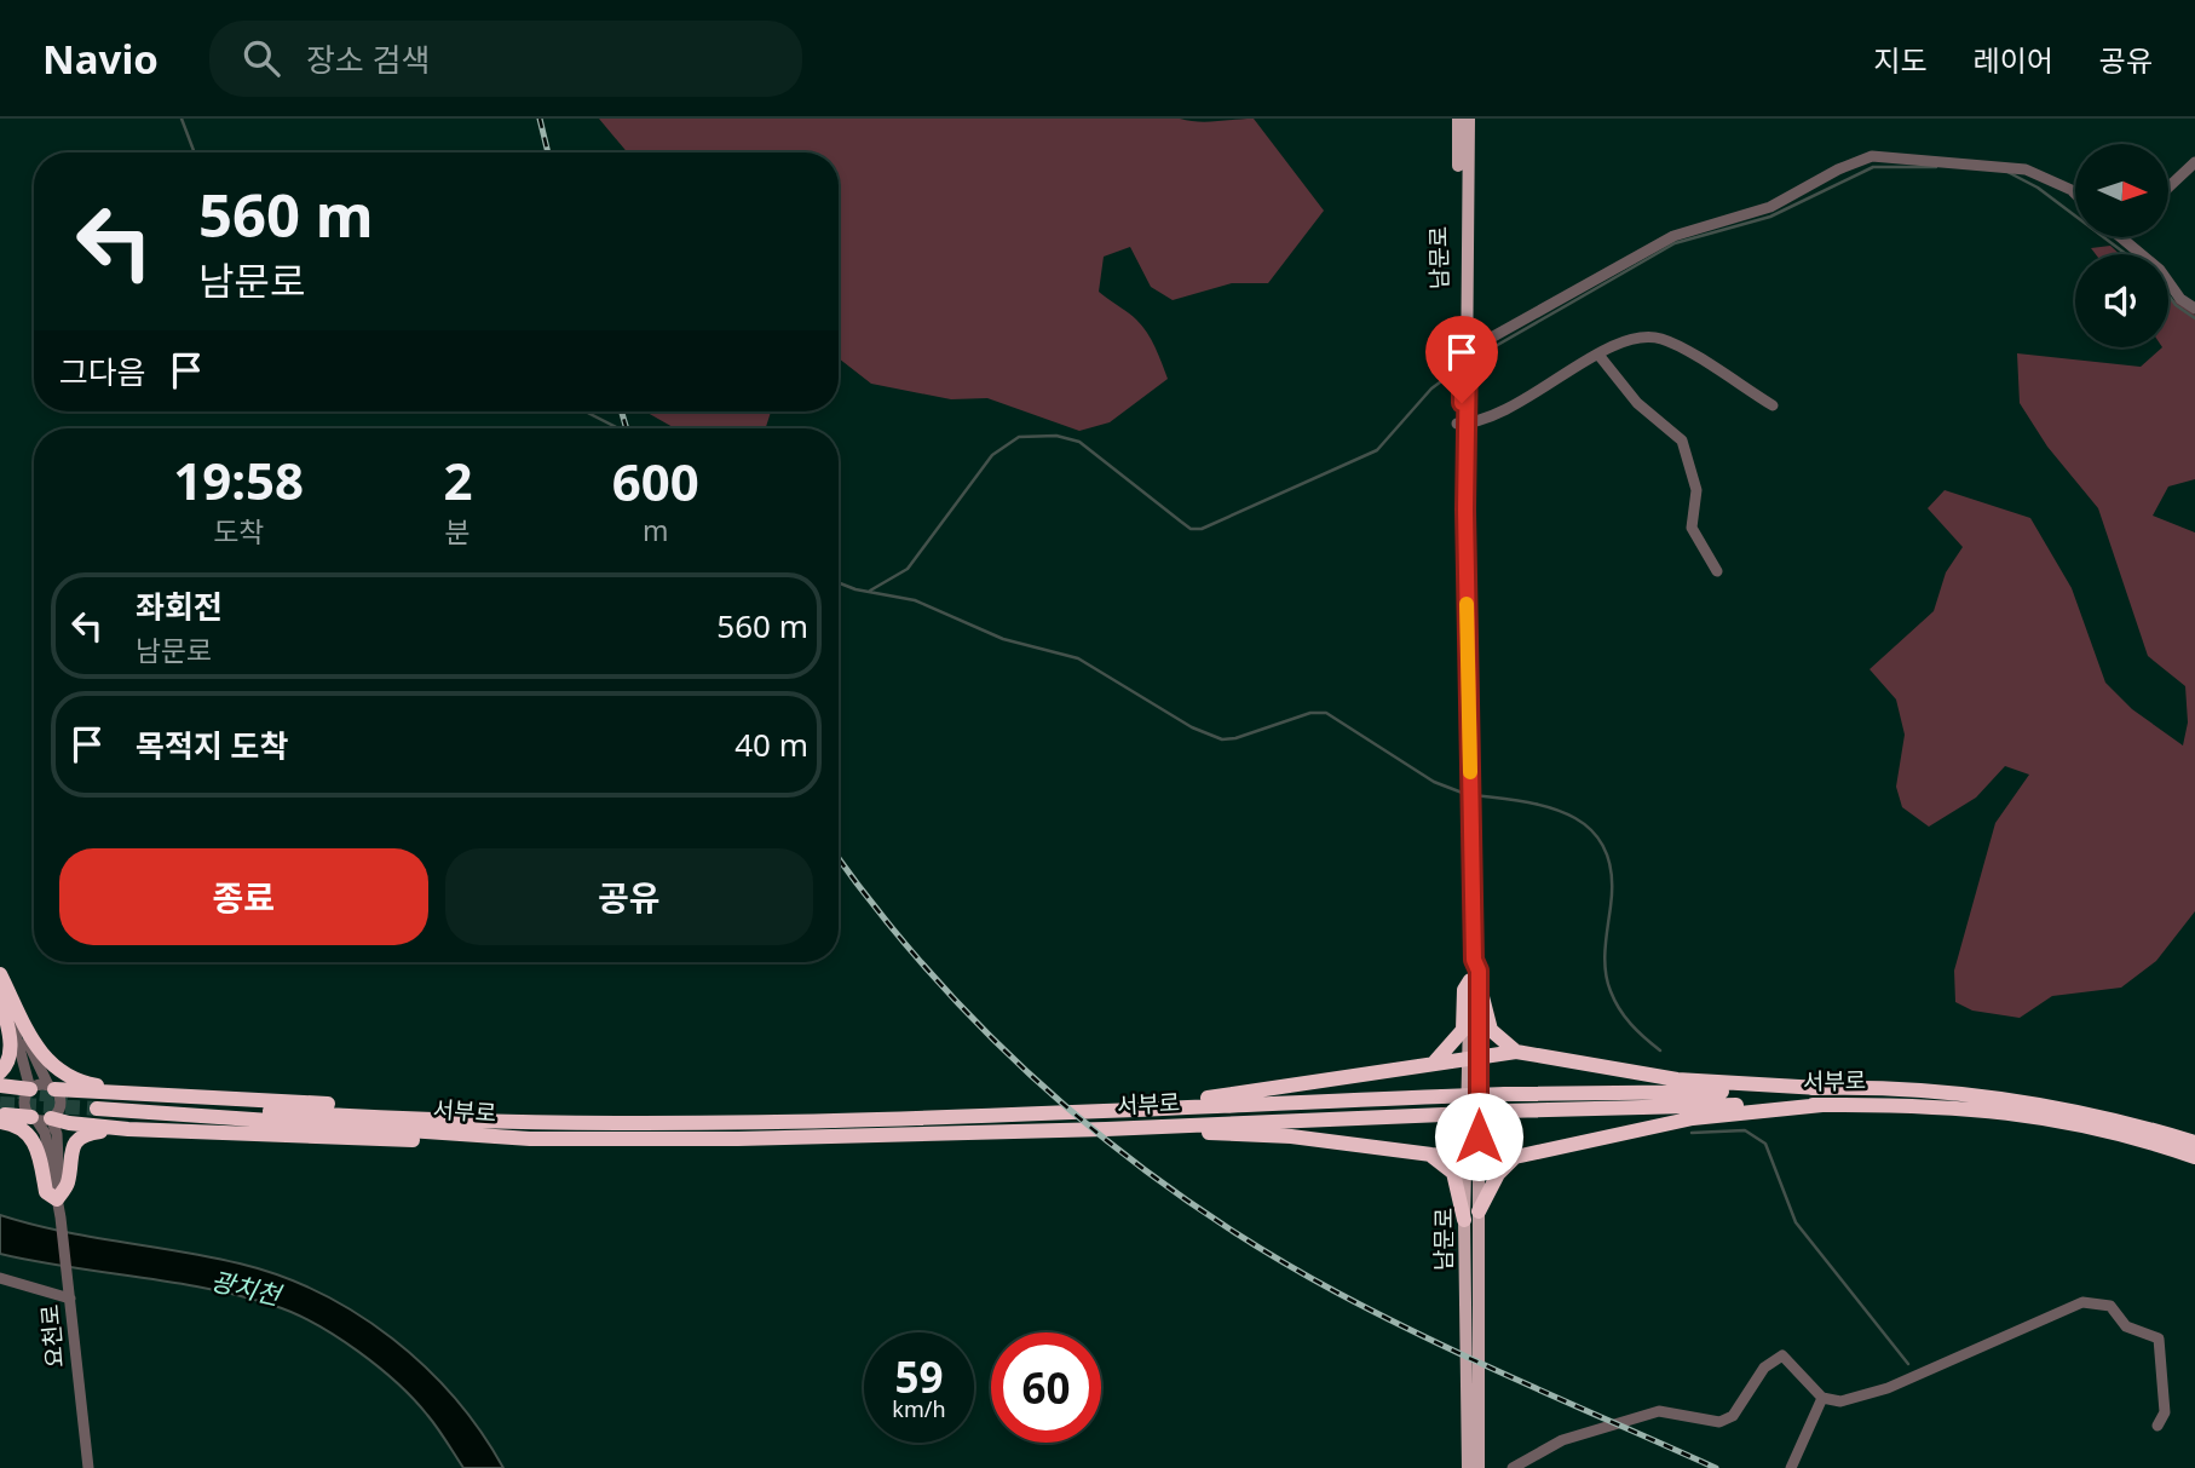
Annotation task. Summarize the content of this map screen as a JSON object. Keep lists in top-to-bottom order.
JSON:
{
  "streets": {
    "highway": ["서부로"],
    "main road": ["남문로"],
    "street": ["요천로"]
  },
  "water": ["광치천"],
  "north": "right",
  "page": {
    "header": "Navio",
    "search": "장소 검색",
    "nav": ["지도", "레이어", "공유"],
    "turn": ["560 m", "남문로"],
    "then": "그다음",
    "eta": [
      "19:58",
      "도착",
      "2",
      "분",
      "600",
      "m"
    ],
    "list": [
      {
        "name": "좌회전",
        "note": "남문로",
        "value": "560 m"
      },
      {
        "name": "목적지 도착",
        "value": "40 m"
      }
    ],
    "buttons": ["종료", "공유"],
    "speed": "59 km/h",
    "limit": "60"
  }
}
